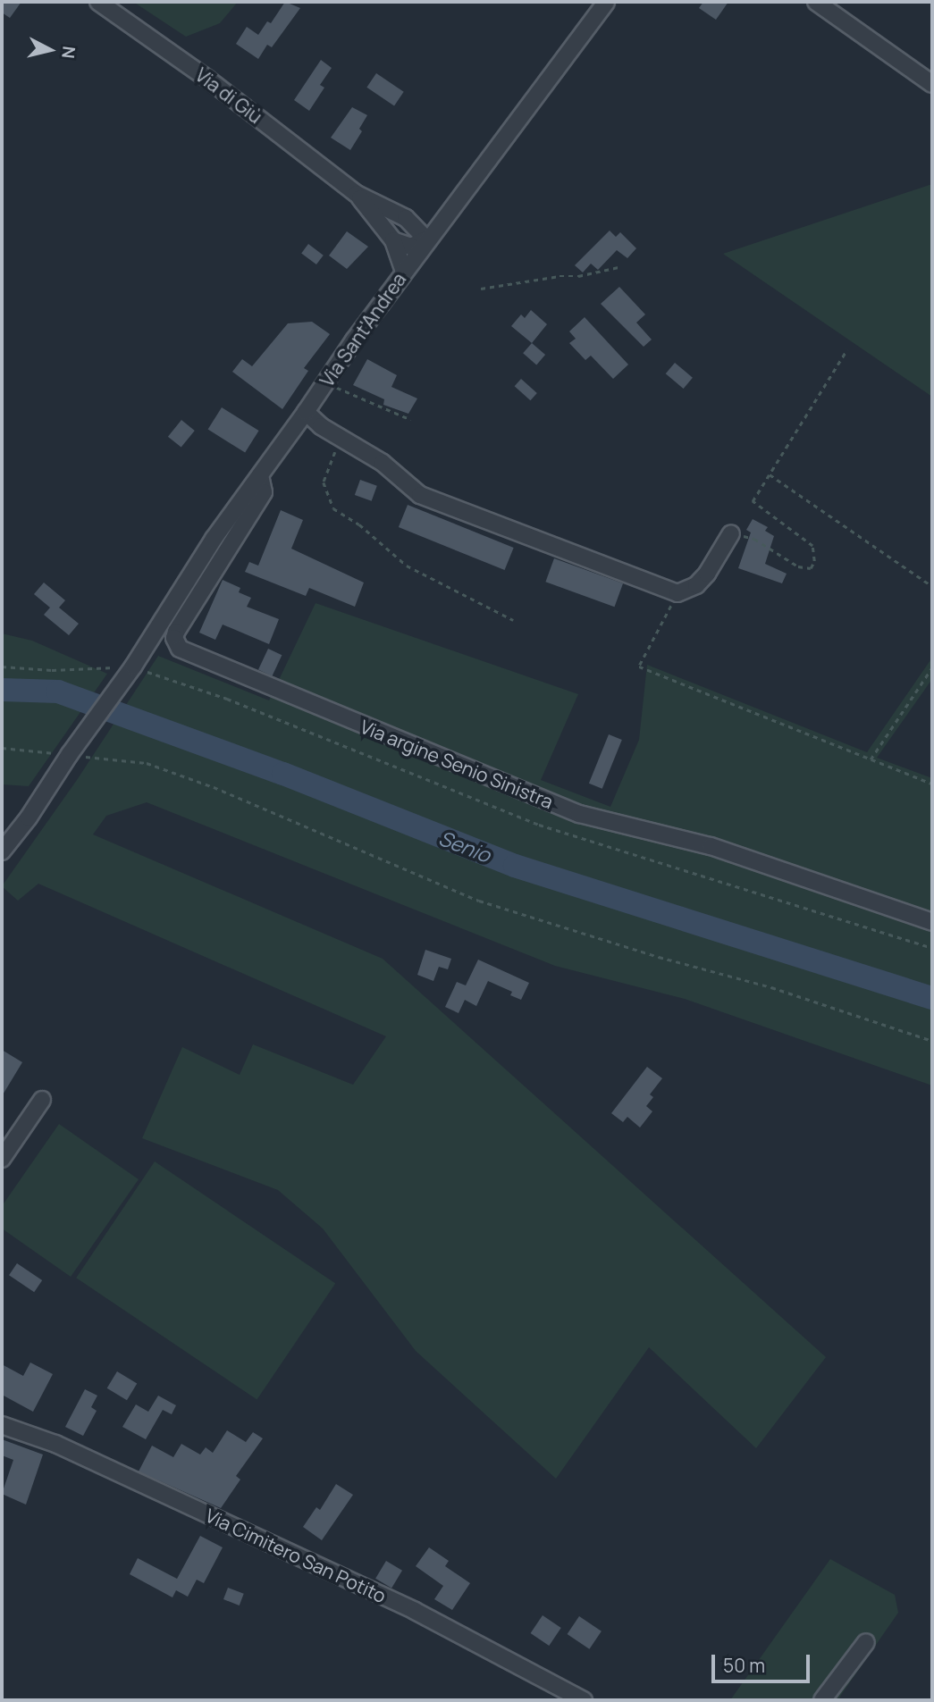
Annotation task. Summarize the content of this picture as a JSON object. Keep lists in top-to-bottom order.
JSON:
{
  "streets": {
    "street": [
      "Via di Giù",
      "Via Sant'Andrea",
      "Via argine Senio Sinistra",
      "Via Cimitero San Potito"
    ]
  },
  "crossings": [
    ["Via di Giù", "Via Sant'Andrea"],
    ["Via Sant'Andrea", "Via argine Senio Sinistra"]
  ],
  "water": ["Senio"],
  "scale_bar": "50 m",
  "north": "right"
}
